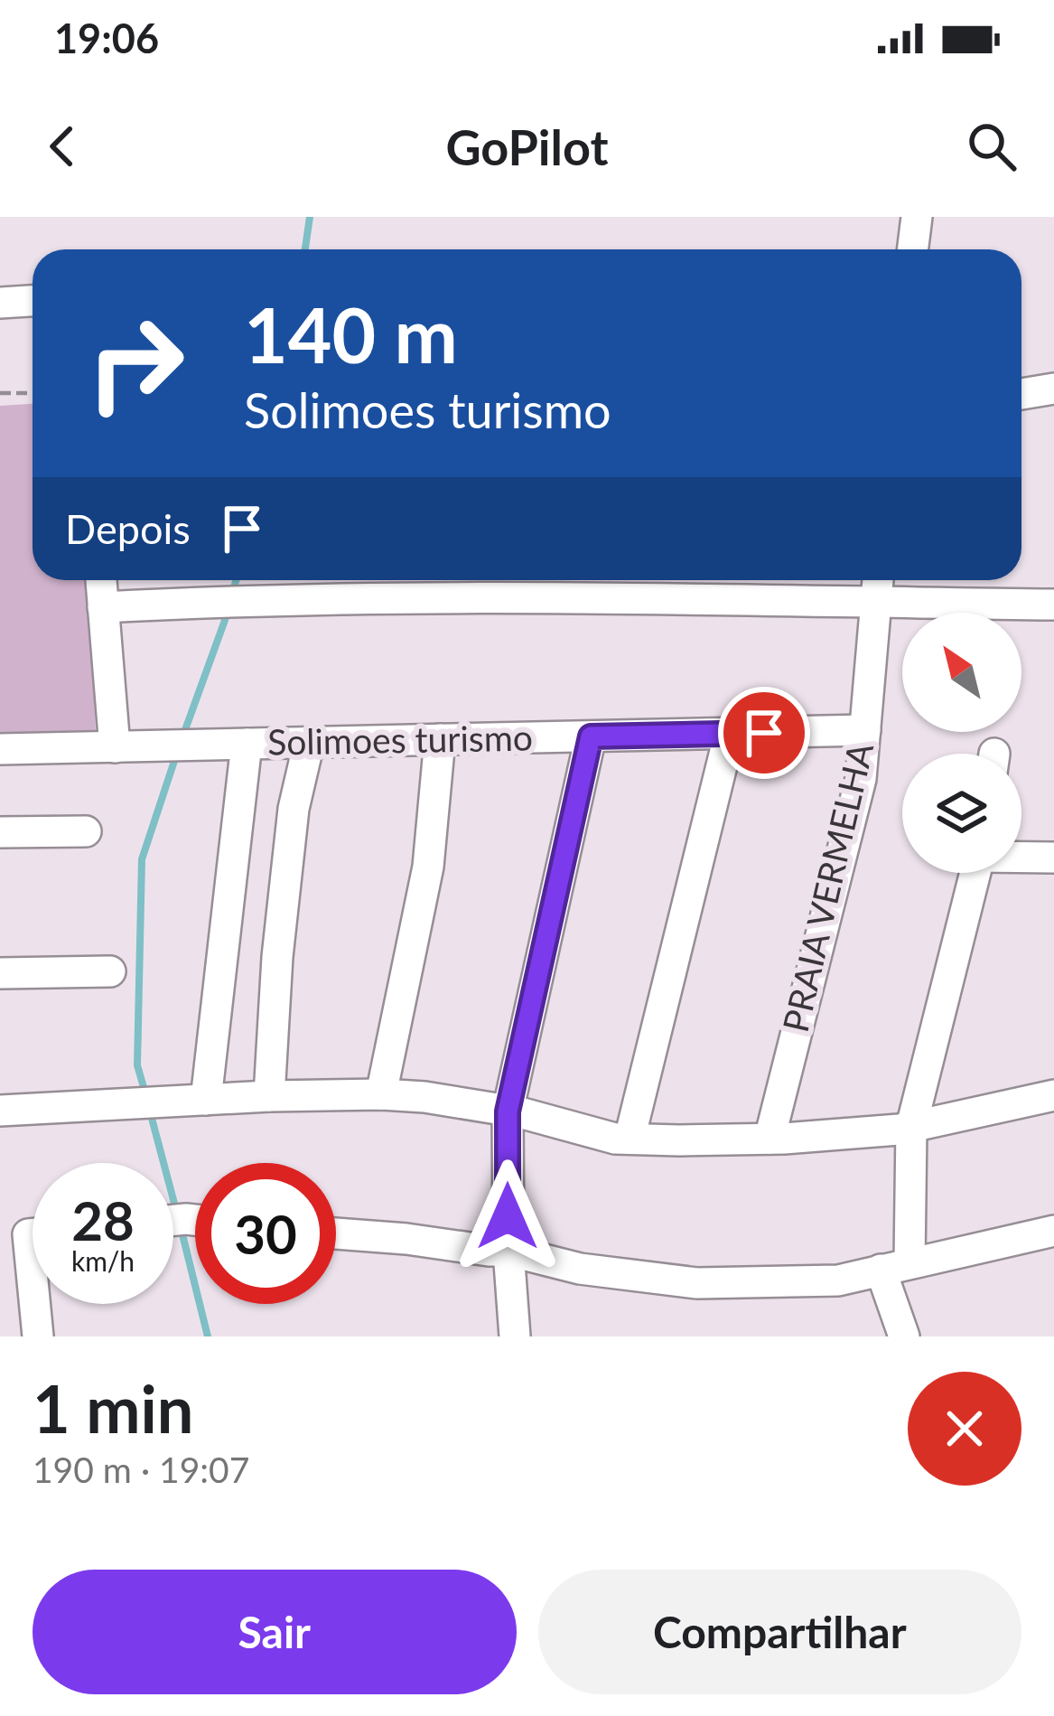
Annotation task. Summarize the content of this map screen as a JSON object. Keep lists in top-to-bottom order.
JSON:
{
  "streets": {
    "street": ["Solimoes turismo", "PRAIA VERMELHA"]
  },
  "crossings": [
    ["Solimoes turismo", "PRAIA VERMELHA"]
  ],
  "north": "top left",
  "page": {
    "status": "19:06",
    "header": "GoPilot",
    "turn": ["140 m", "Solimoes turismo"],
    "then": "Depois",
    "speed": "28 km/h",
    "limit": "30",
    "heading": ["1 min", "190 m · 19:07"],
    "buttons": ["Sair", "Compartilhar"]
  }
}
